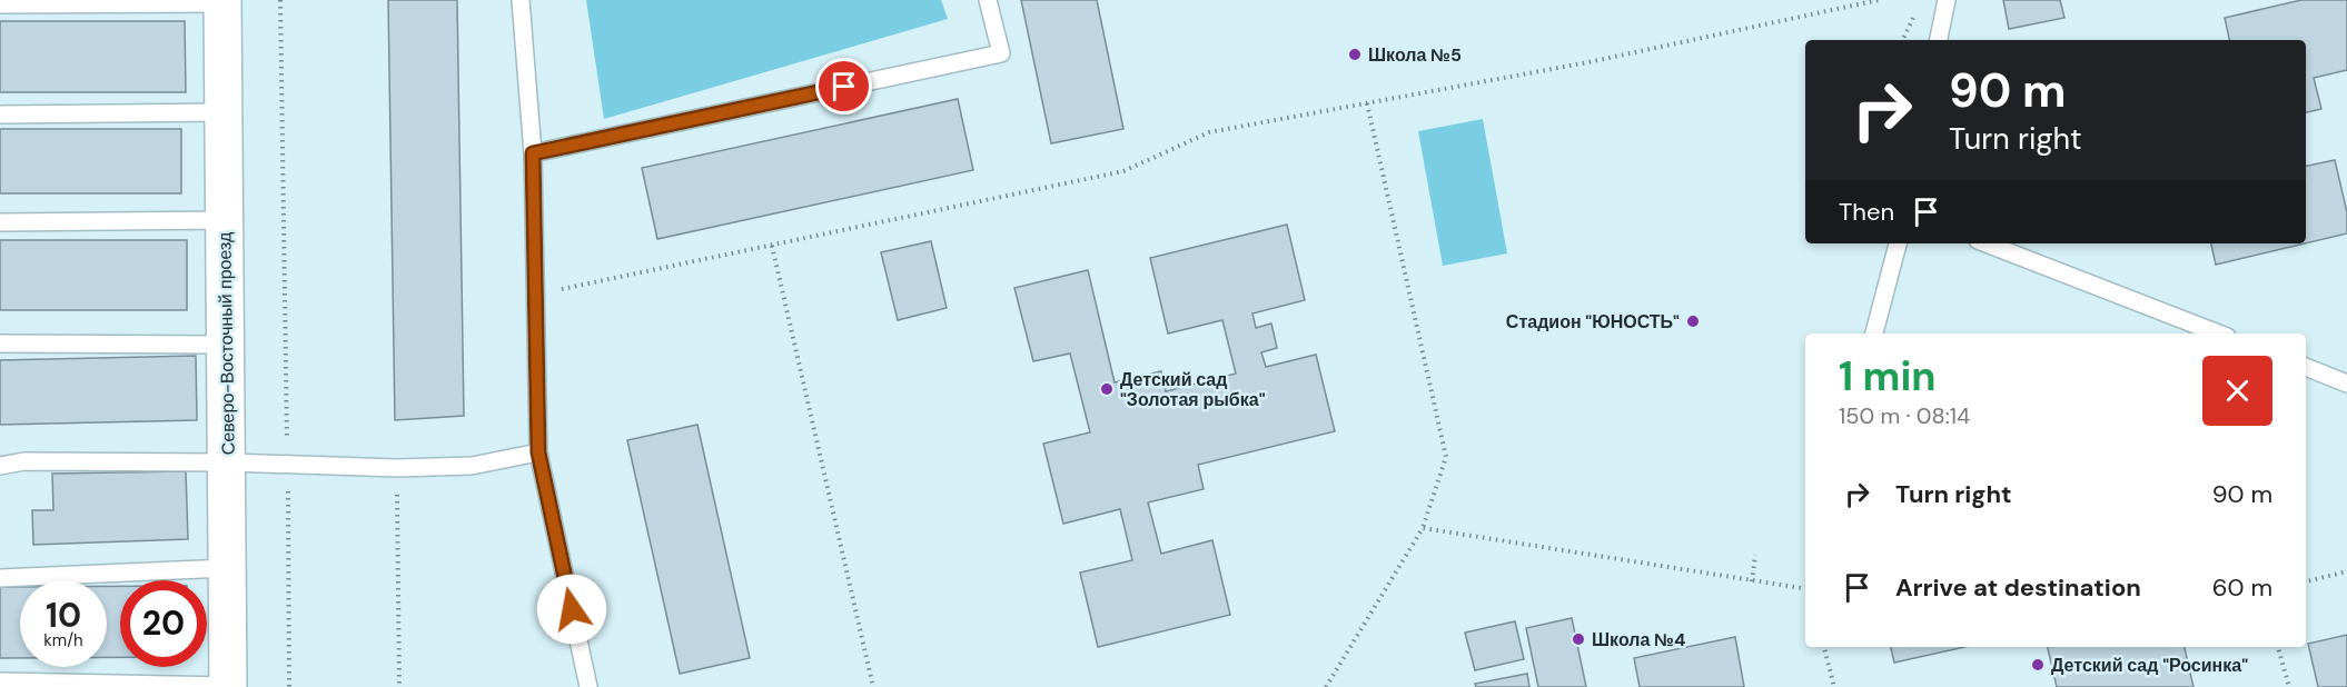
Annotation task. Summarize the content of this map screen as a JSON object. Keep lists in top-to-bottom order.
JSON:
{
  "streets": {
    "street": ["Северо-Восточный проезд"]
  },
  "places": [
    "Школа №5",
    "Стадион \"ЮНОСТЬ\"",
    "Детский сад \"Золотая рыбка\"",
    "Школа №4",
    "Детский сад \"Росинка\""
  ],
  "page": {
    "turn": ["90 m", "Turn right"],
    "then": "Then",
    "heading": ["1 min", "150 m · 08:14"],
    "list": [
      {
        "name": "Turn right",
        "value": "90 m"
      },
      {
        "name": "Arrive at destination",
        "value": "60 m"
      }
    ],
    "speed": "10 km/h",
    "limit": "20"
  }
}
